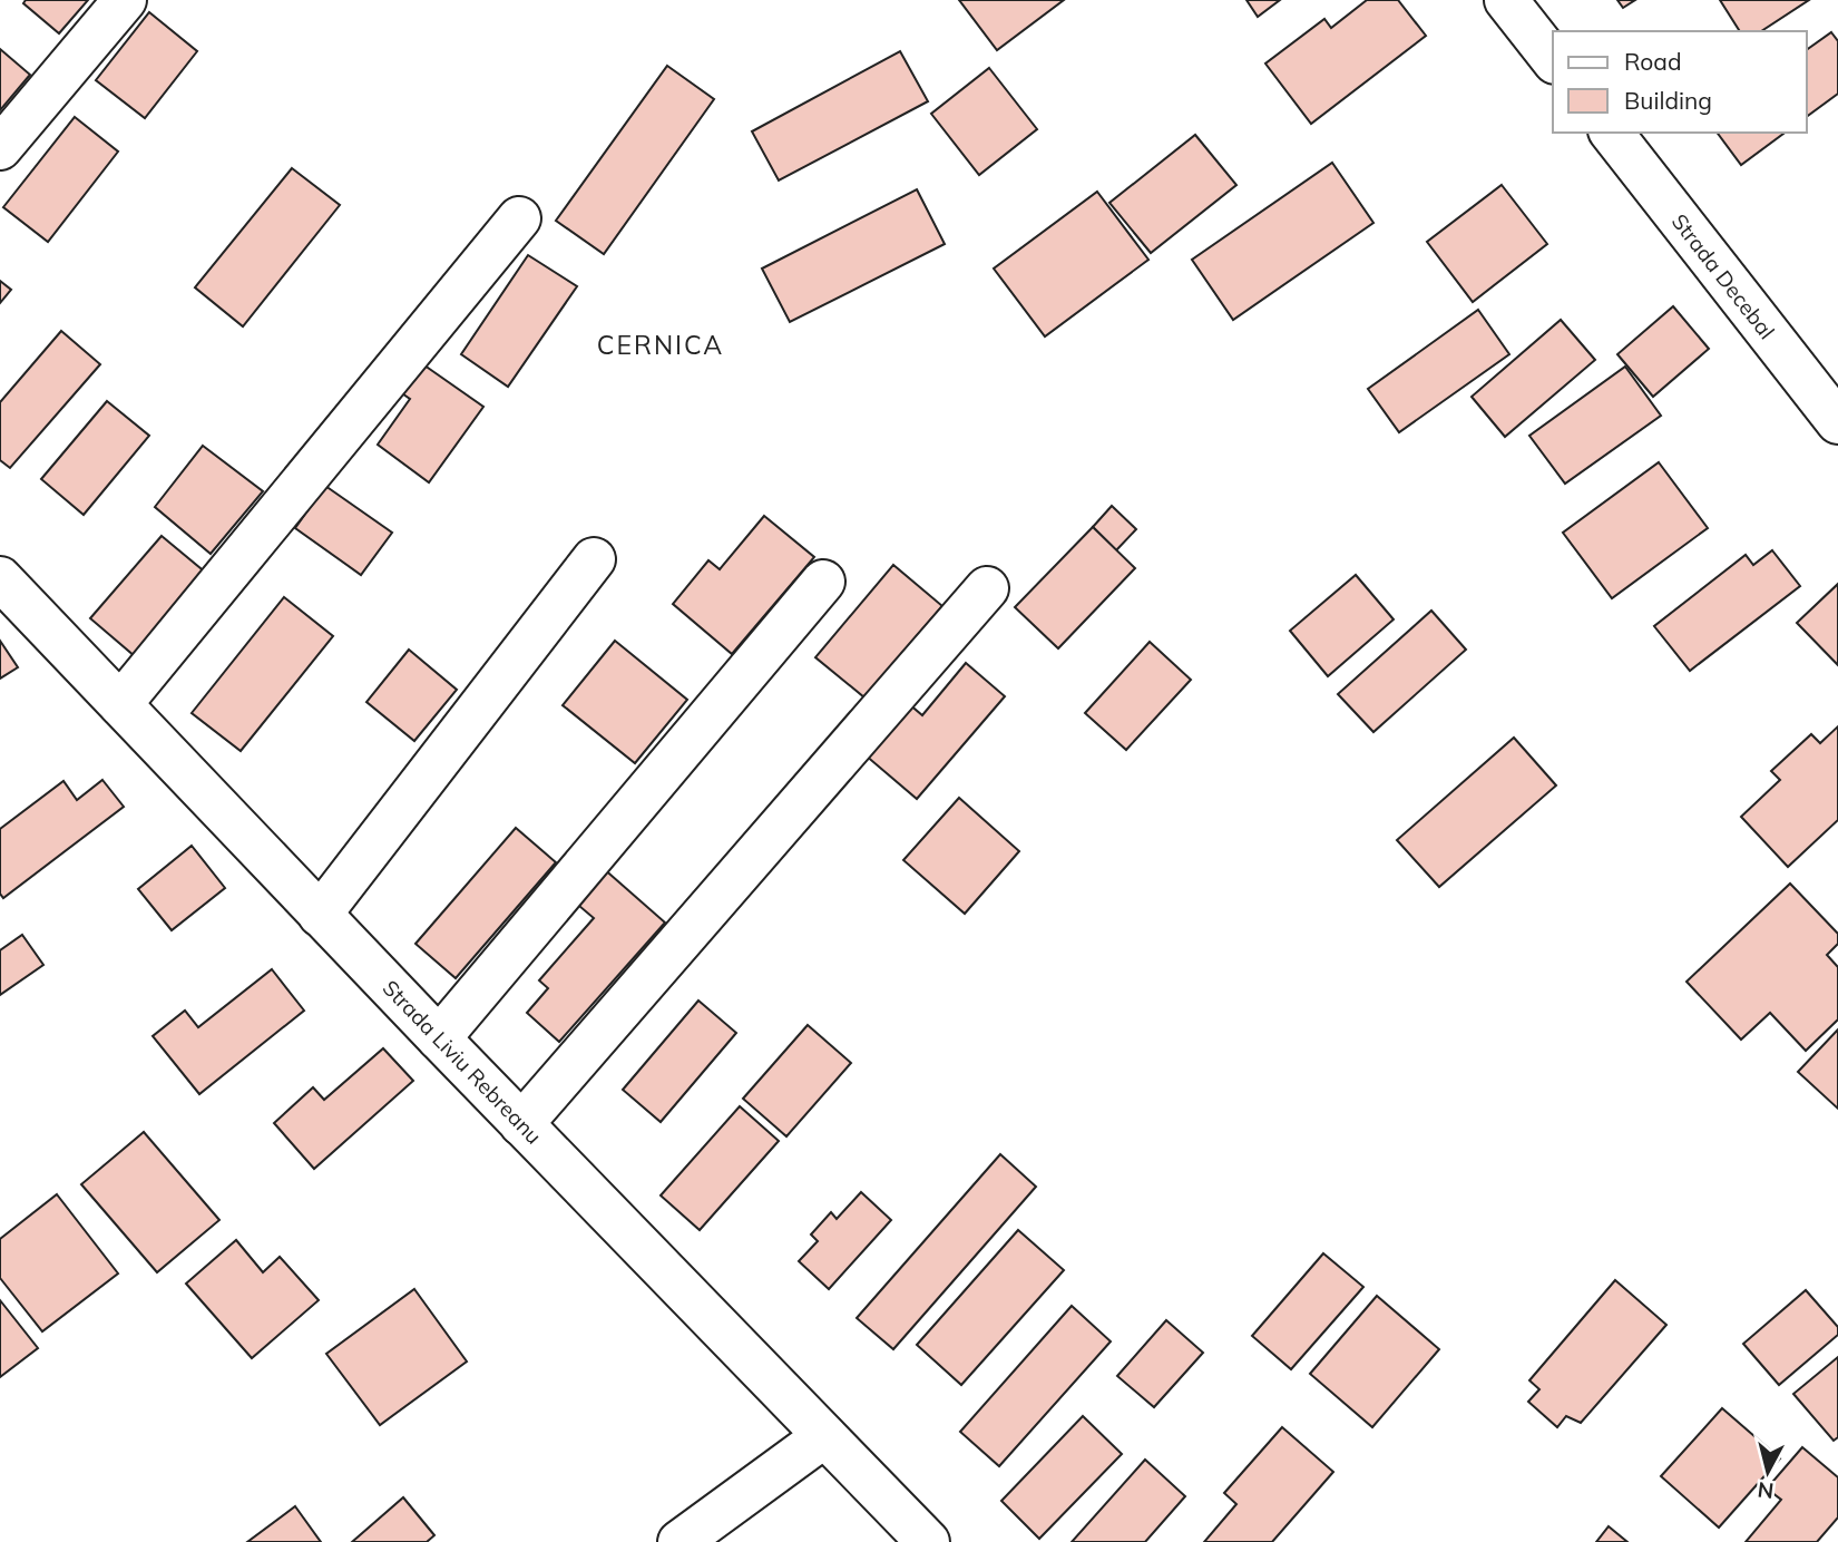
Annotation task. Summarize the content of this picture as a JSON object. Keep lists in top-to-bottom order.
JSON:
{
  "streets": {
    "street": ["Strada Decebal", "Strada Liviu Rebreanu"]
  },
  "districts": ["CERNICA"],
  "legend": ["Road", "Building"],
  "north": "bottom"
}
